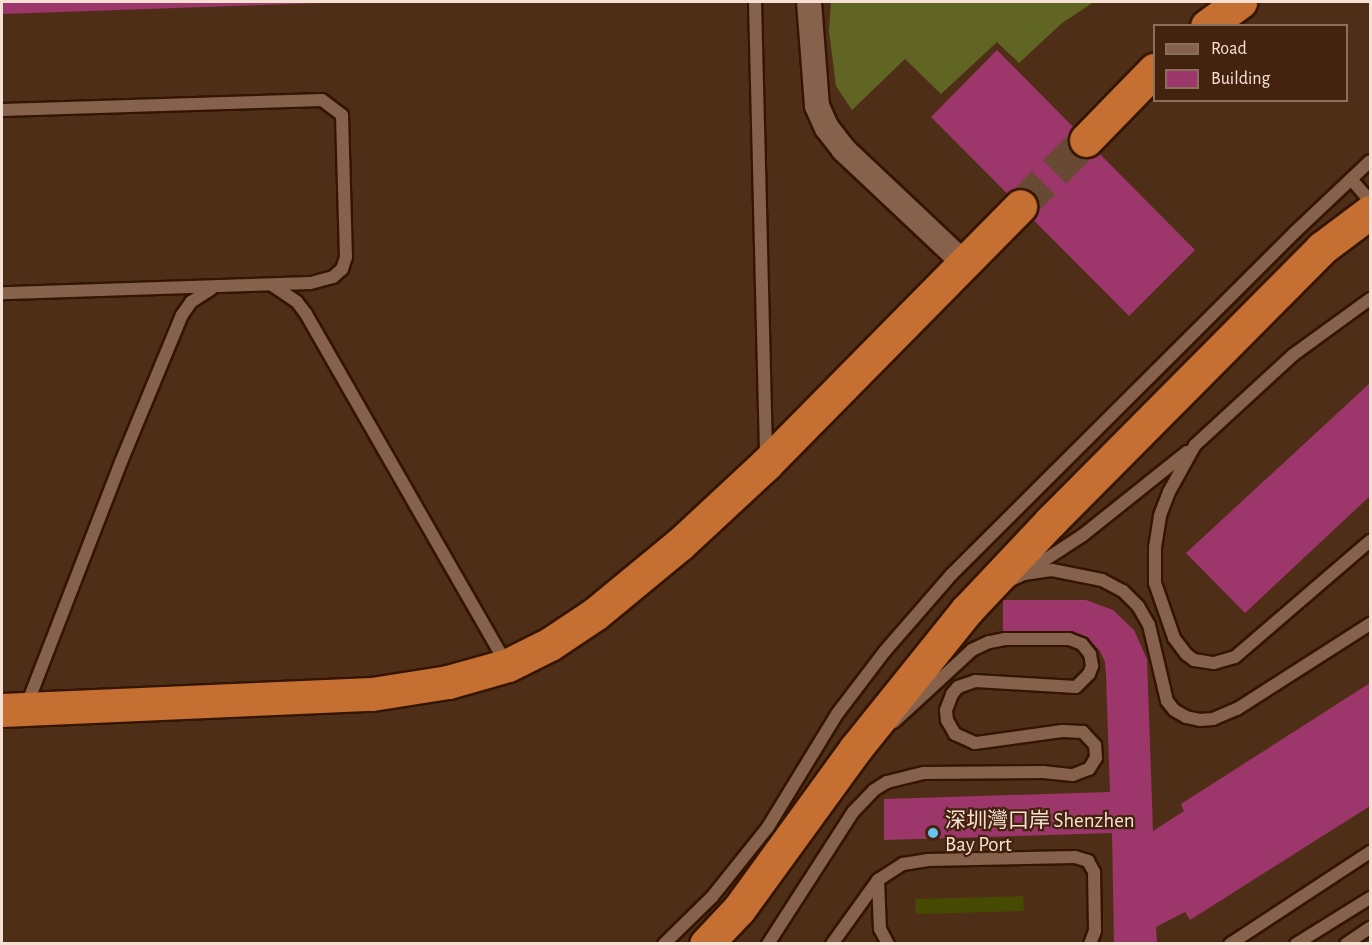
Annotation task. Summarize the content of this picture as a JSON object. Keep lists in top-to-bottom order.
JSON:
{
  "places": ["深圳灣口岸 Shenzhen Bay Port"],
  "legend": ["Road", "Building"]
}
